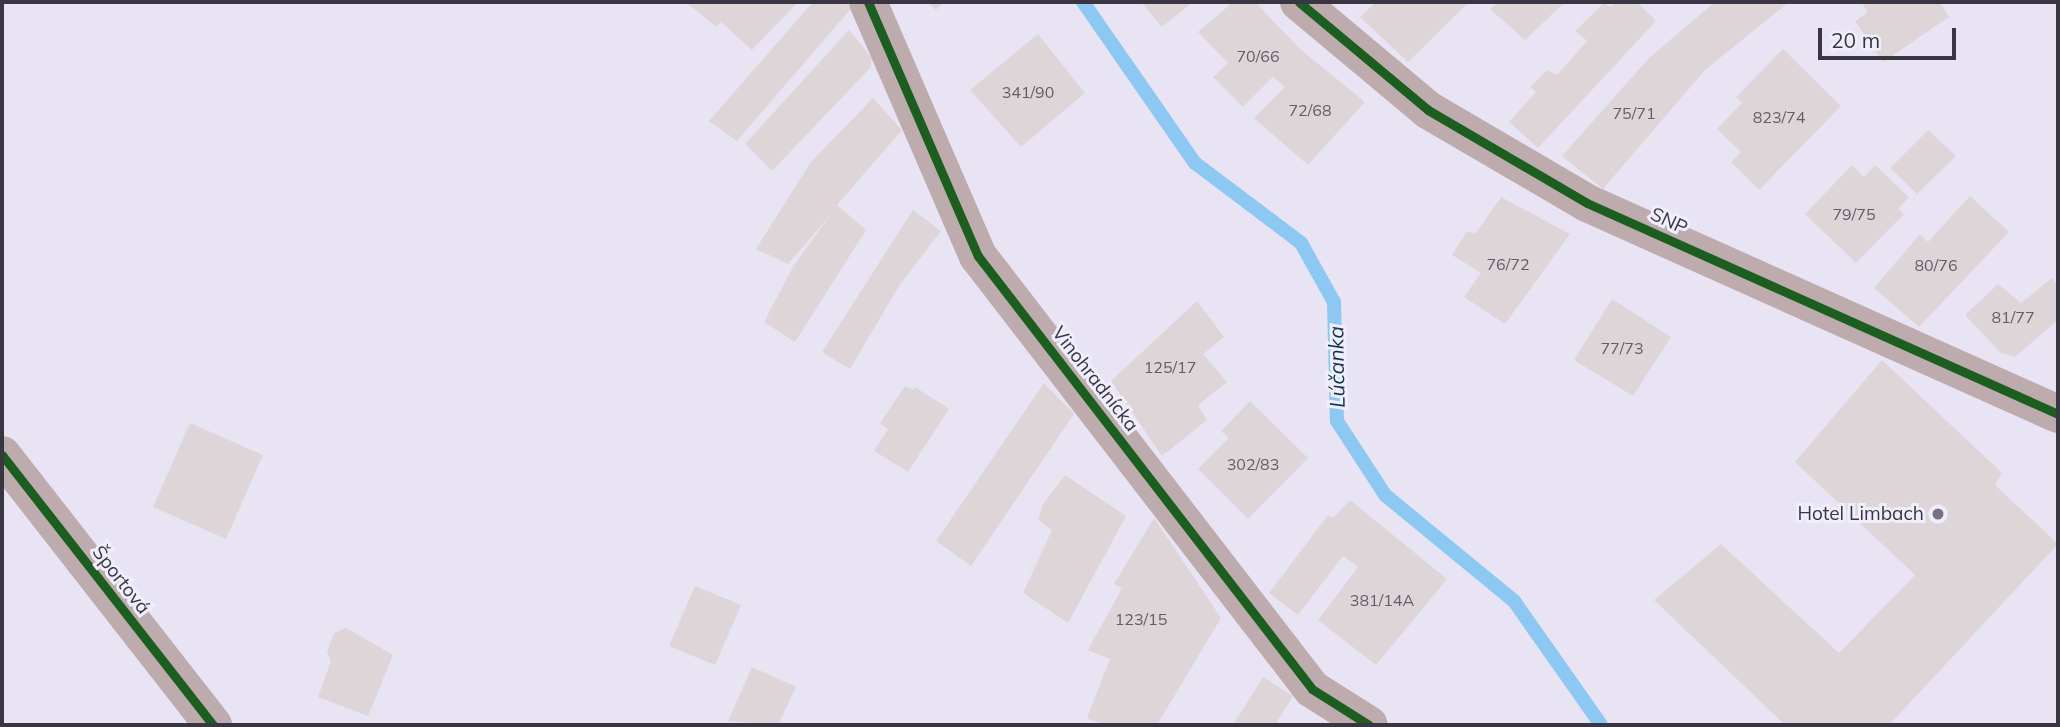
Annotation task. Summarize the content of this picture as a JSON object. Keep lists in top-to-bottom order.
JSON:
{
  "streets": {
    "street": ["SNP", "Vinohradnícka", "Športová"]
  },
  "water": ["Lúčanka"],
  "places": ["Hotel Limbach"],
  "house_numbers": [
    "70/66",
    "341/90",
    "72/68",
    "75/71",
    "823/74",
    "79/75",
    "76/72",
    "80/76",
    "81/77",
    "77/73",
    "125/17",
    "302/83",
    "381/14A",
    "123/15"
  ],
  "scale_bar": "20 m"
}
